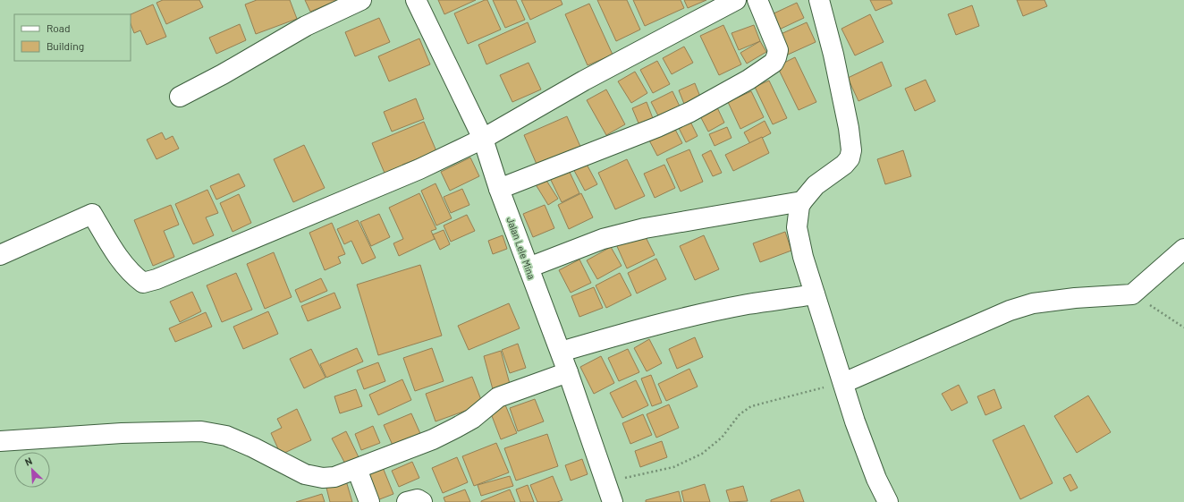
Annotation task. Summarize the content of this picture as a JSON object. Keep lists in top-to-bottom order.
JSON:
{
  "streets": {
    "street": ["Jalan Lele Mina"]
  },
  "legend": ["Road", "Building"],
  "north": "top left"
}
